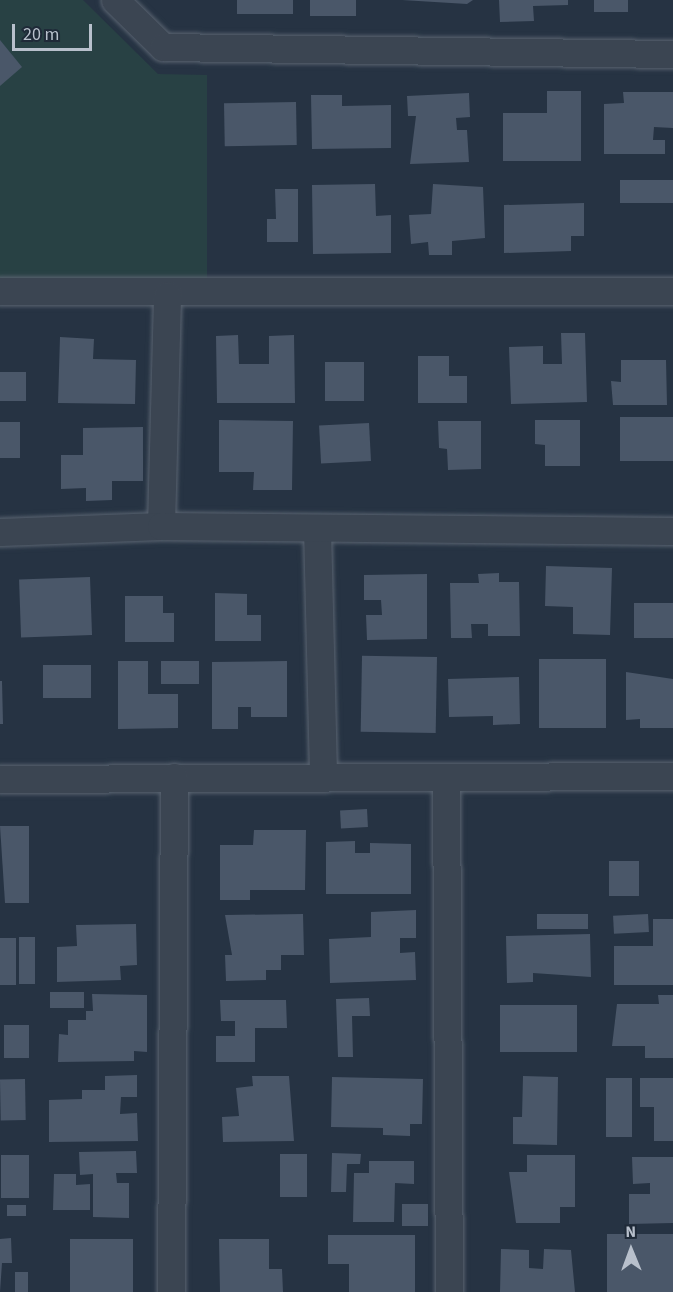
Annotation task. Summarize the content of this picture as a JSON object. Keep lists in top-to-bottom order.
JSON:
{
  "scale_bar": "20 m",
  "north": "top"
}
